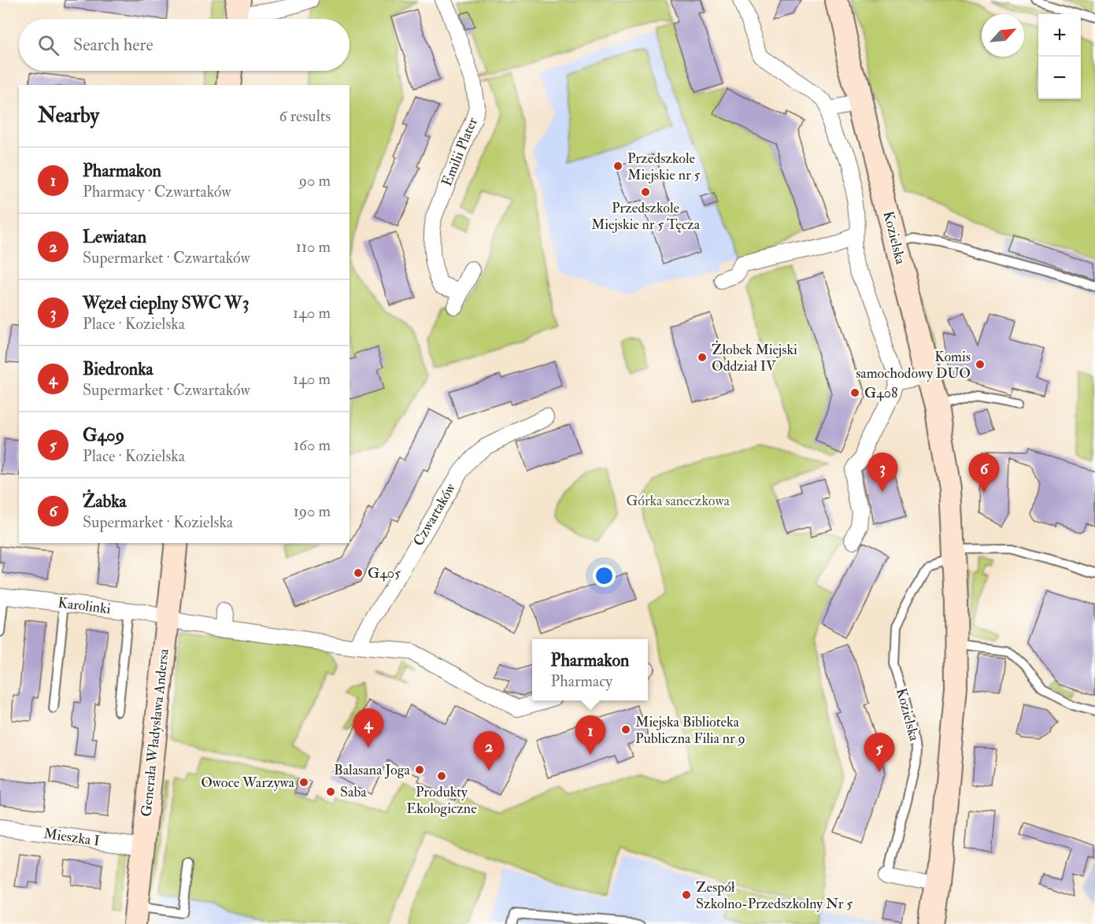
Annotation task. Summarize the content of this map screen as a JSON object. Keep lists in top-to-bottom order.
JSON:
{
  "streets": {
    "street": [
      "Emilii Plater",
      "Kozielska",
      "Czwartaków",
      "Karolinki",
      "Generała Władysława Andersa",
      "Mieszka I"
    ]
  },
  "crossings": [
    ["Karolinki", "Generała Władysława Andersa"],
    ["Generała Władysława Andersa", "Mieszka I"]
  ],
  "parks": ["Górka saneczkowa"],
  "places": [
    "Przedszkole Miejskie nr 5",
    "Przedszkole Miejskie nr 5 Tęcza",
    "Żłobek Miejski Oddział IV",
    "Komis samochodowy DUO",
    "G408",
    "G405",
    "Miejska Biblioteka Publiczna Filia nr 9",
    "Balasana Joga",
    "Produkty Ekologiczne",
    "Owoce Warzywa",
    "Saba",
    "Zespół Szkolno-Przedszkolny Nr 5"
  ],
  "north": "top right",
  "page": {
    "map_buttons": ["+", "−"],
    "search": "Search here",
    "heading": ["Nearby", "6 results"],
    "list": [
      {
        "mark": "1",
        "name": "Pharmakon",
        "note": "Pharmacy · Czwartaków",
        "value": "90 m"
      },
      {
        "mark": "2",
        "name": "Lewiatan",
        "note": "Supermarket · Czwartaków",
        "value": "110 m"
      },
      {
        "mark": "3",
        "name": "Węzeł cieplny SWC W3",
        "note": "Place · Kozielska",
        "value": "140 m"
      },
      {
        "mark": "4",
        "name": "Biedronka",
        "note": "Supermarket · Czwartaków",
        "value": "140 m"
      },
      {
        "mark": "5",
        "name": "G409",
        "note": "Place · Kozielska",
        "value": "160 m"
      },
      {
        "mark": "6",
        "name": "Żabka",
        "note": "Supermarket · Kozielska",
        "value": "190 m"
      }
    ],
    "pins": [
      "3",
      "6",
      "4",
      "1",
      "2",
      "5"
    ],
    "popup": ["Pharmakon", "Pharmacy"]
  }
}
